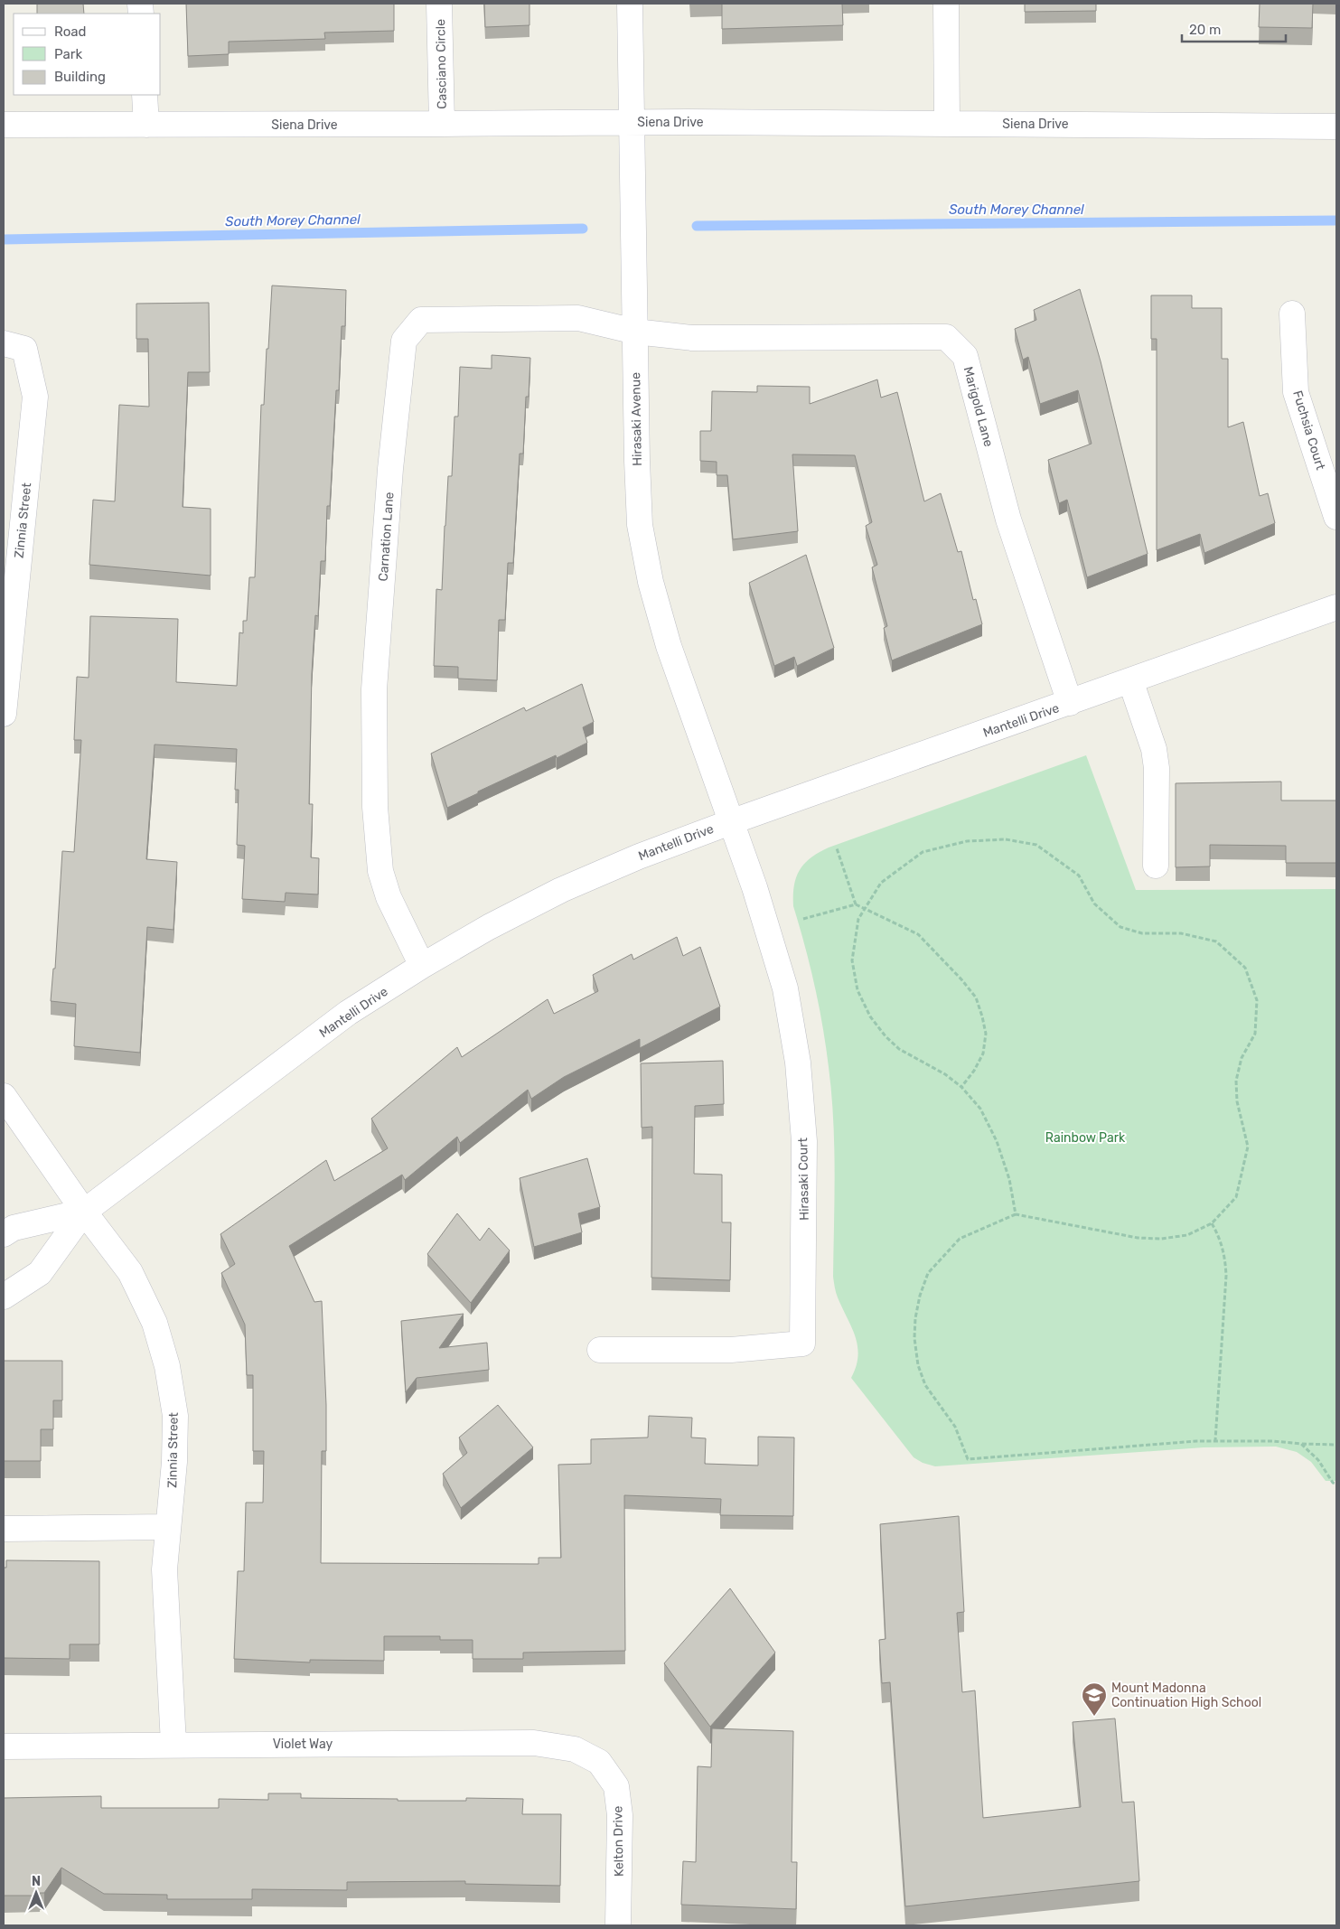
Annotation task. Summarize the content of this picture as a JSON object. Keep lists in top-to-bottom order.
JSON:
{
  "streets": {
    "street": [
      "Casciano Circle",
      "Siena Drive",
      "Marigold Lane",
      "Hirasaki Avenue",
      "Fuchsia Court",
      "Zinnia Street",
      "Carnation Lane",
      "Mantelli Drive",
      "Hirasaki Court",
      "Violet Way",
      "Kelton Drive"
    ]
  },
  "crossings": [
    ["Casciano Circle", "Siena Drive"],
    ["Siena Drive", "Hirasaki Avenue"],
    ["Marigold Lane", "Hirasaki Avenue"],
    ["Marigold Lane", "Carnation Lane"],
    ["Marigold Lane", "Mantelli Drive"],
    ["Hirasaki Avenue", "Carnation Lane"],
    ["Hirasaki Avenue", "Mantelli Drive"],
    ["Hirasaki Avenue", "Hirasaki Court"],
    ["Zinnia Street", "Mantelli Drive"],
    ["Zinnia Street", "Violet Way"],
    ["Carnation Lane", "Mantelli Drive"],
    ["Mantelli Drive", "Hirasaki Court"],
    ["Violet Way", "Kelton Drive"]
  ],
  "water": ["South Morey Channel"],
  "parks": ["Rainbow Park"],
  "places": {
    "school or university": ["Mount Madonna Continuation High School"]
  },
  "legend": ["Road", "Park", "Building"],
  "scale_bar": "20 m",
  "north": "top"
}
